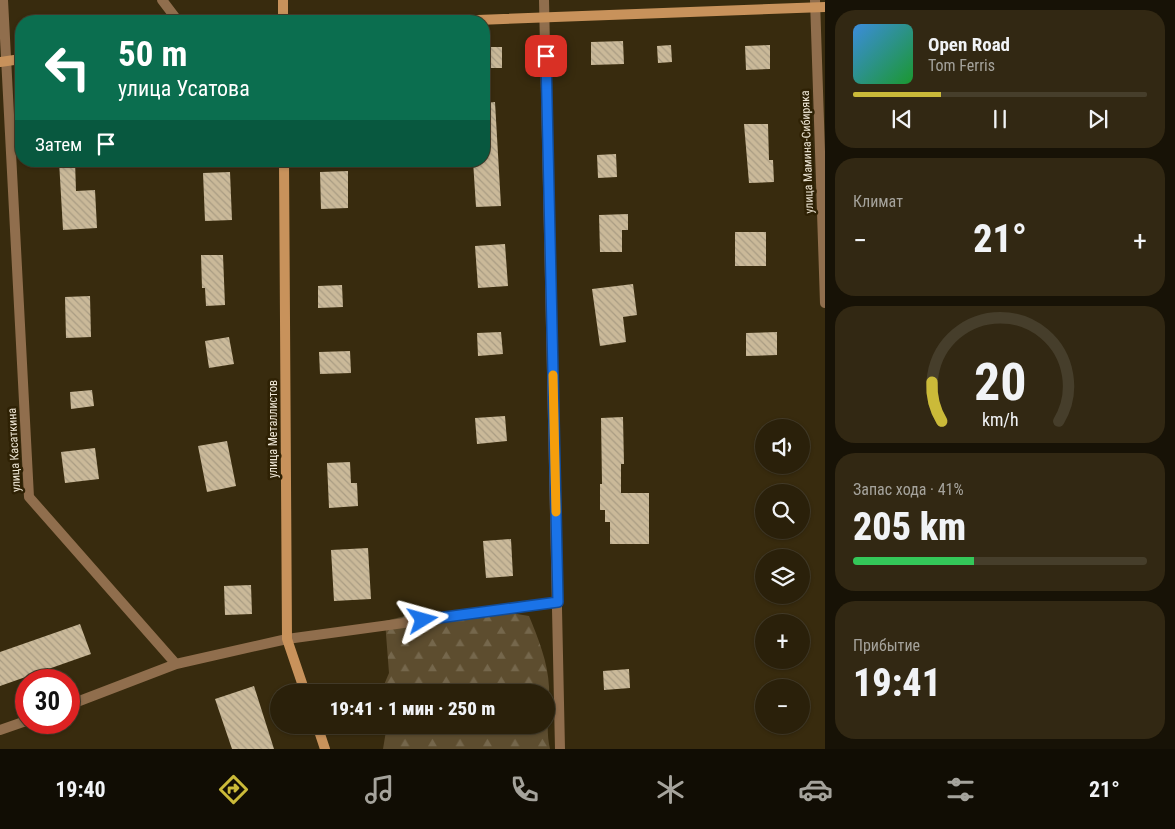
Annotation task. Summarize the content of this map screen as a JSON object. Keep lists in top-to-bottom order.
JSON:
{
  "streets": {
    "street": ["улица Мамина-Сибиряка", "улица Металлистов", "улица Касаткина"]
  },
  "page": {
    "turn": ["50 m", "улица Усатова"],
    "song": ["Open Road", "Tom Ferris"],
    "then": "Затем",
    "tile": [
      "Климат",
      ["Запас хода · 41%", "205 km"],
      ["Прибытие", "19:41"]
    ],
    "heat": ["−", "21°", "+"],
    "map_buttons": ["+", "−"],
    "limit": "30",
    "trip": "19:41 · 1 мин · 250 m",
    "tabs": ["19:40", "21°"],
    "gauge": ["20", "km/h"]
  }
}
